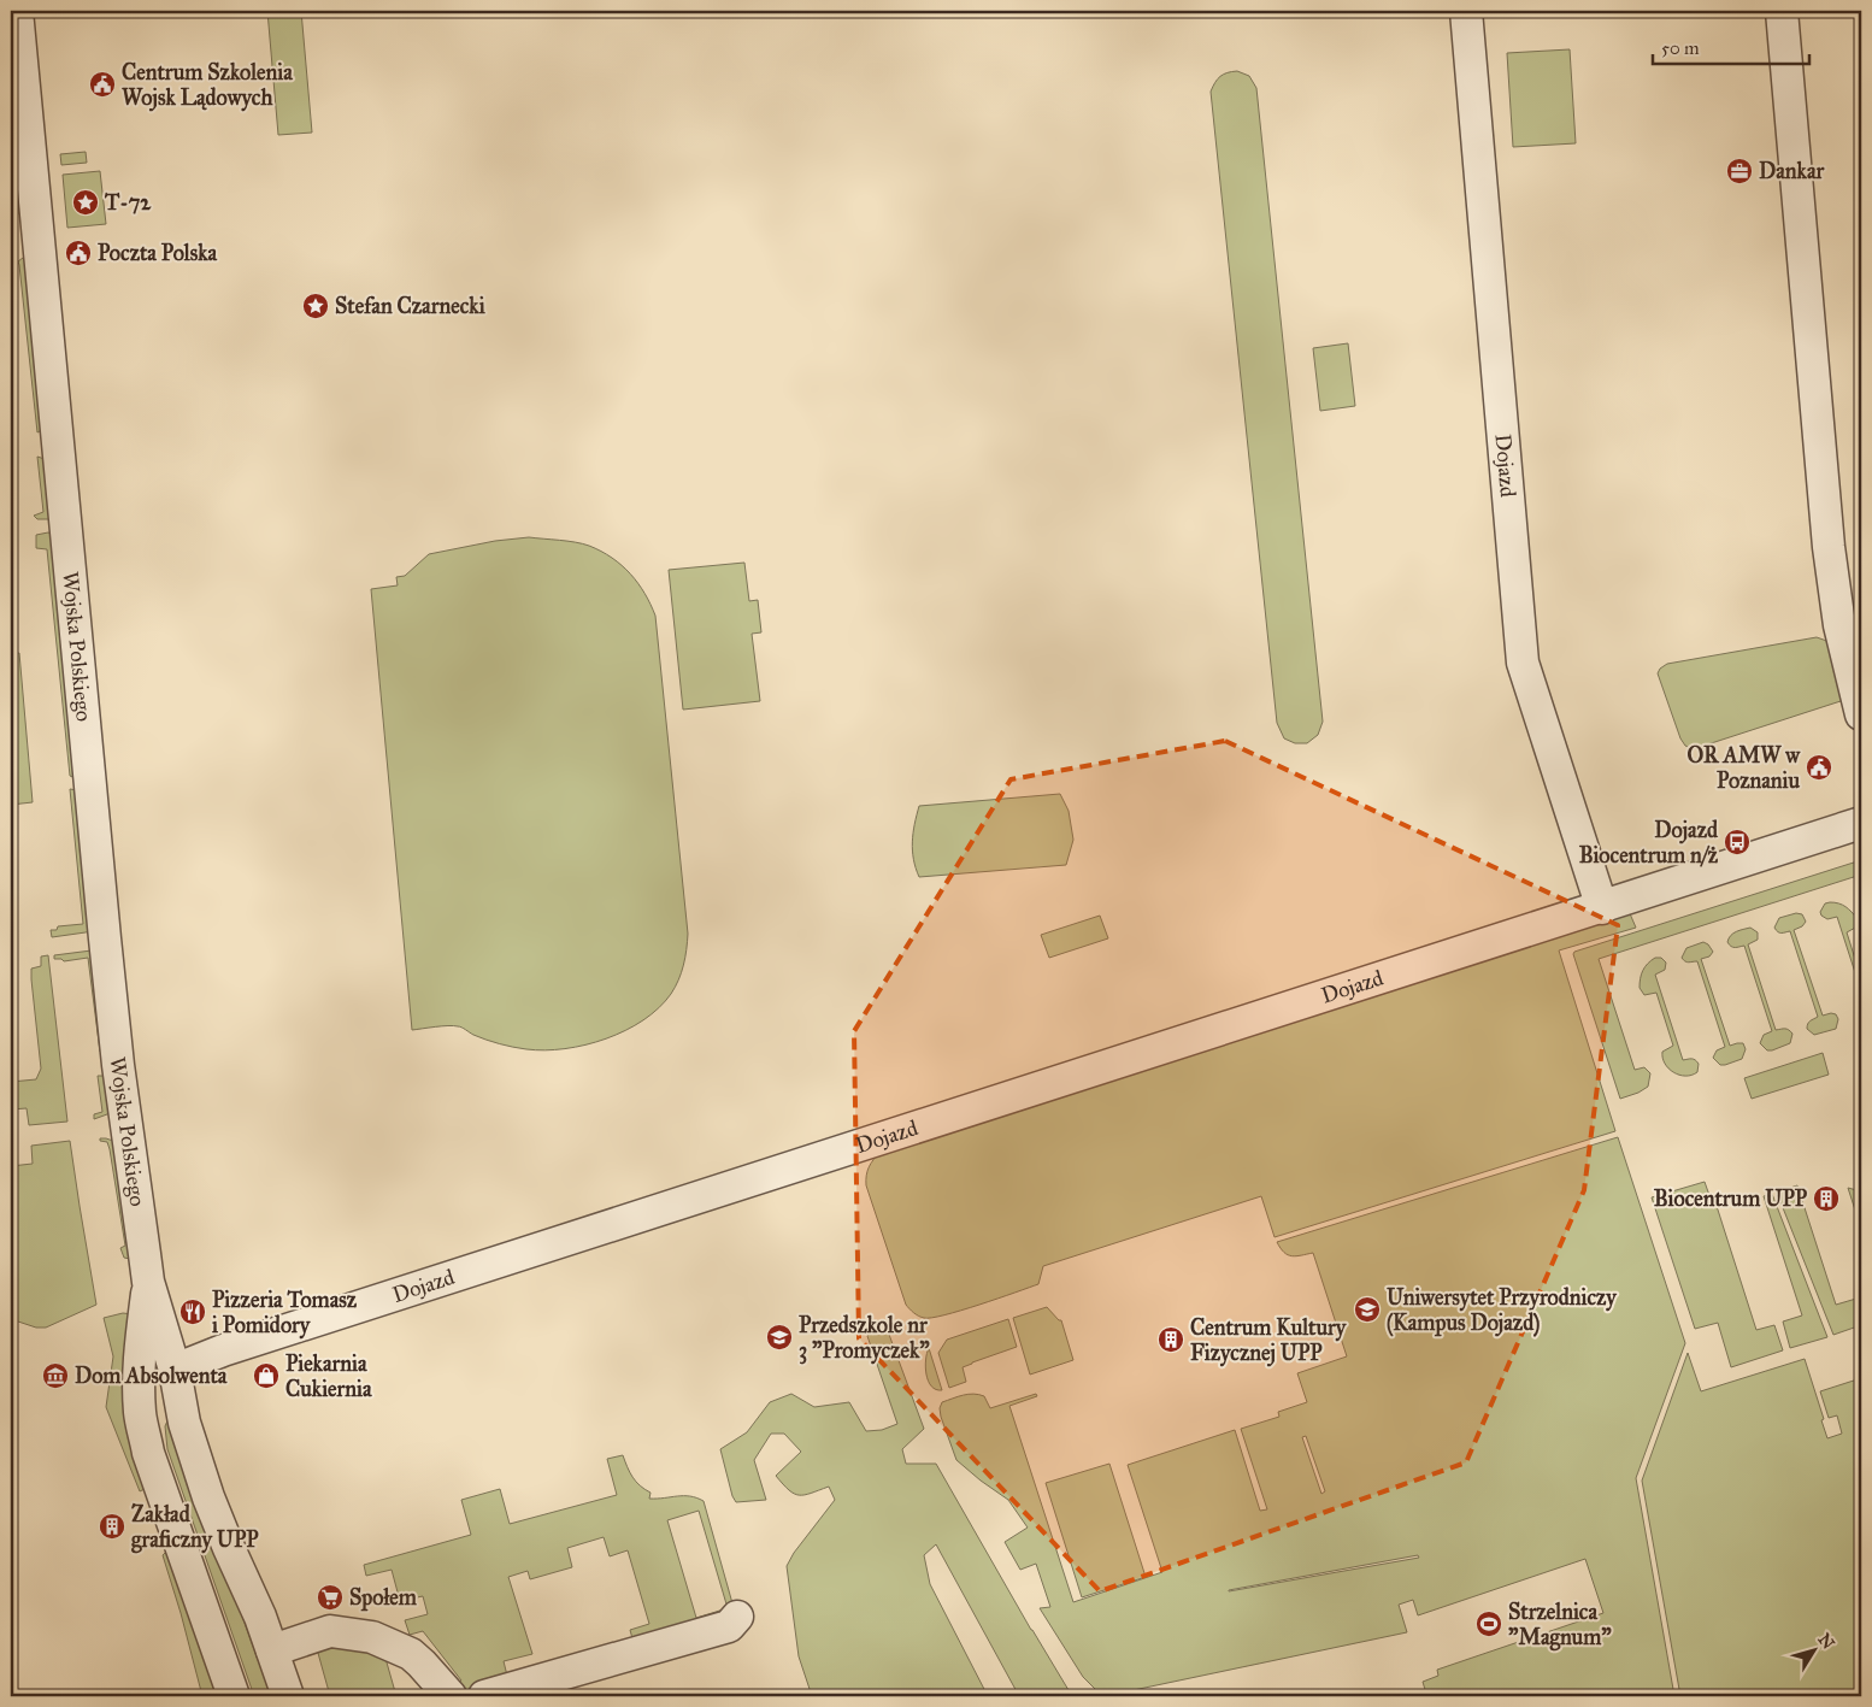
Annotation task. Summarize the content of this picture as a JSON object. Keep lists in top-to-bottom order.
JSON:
{
  "streets": {
    "street": ["Dojazd", "Wojska Polskiego"]
  },
  "crossings": [
    ["Dojazd", "Wojska Polskiego"]
  ],
  "places": {
    "public building": ["Centrum Szkolenia Wojsk Lądowych", "Poczta Polska", "OR AMW w Poznaniu"],
    "office": ["Dankar"],
    "place": ["T-72", "Stefan Czarnecki"],
    "bus stop": ["Dojazd Biocentrum n/ż"],
    "building": ["Biocentrum UPP", "Centrum Kultury Fizycznej UPP", "Zakład graficzny UPP"],
    "school or university": ["Uniwersytet Przyrodniczy (Kampus Dojazd)", "Przedszkole nr 3 \"Promyczek\""],
    "restaurant": ["Pizzeria Tomasz i Pomidory"],
    "museum": ["Dom Absolwenta"],
    "shop": ["Piekarnia Cukiernia"],
    "supermarket": ["Społem"],
    "sports": ["Strzelnica \"Magnum\""]
  },
  "scale_bar": "50 m",
  "north": "top right"
}
